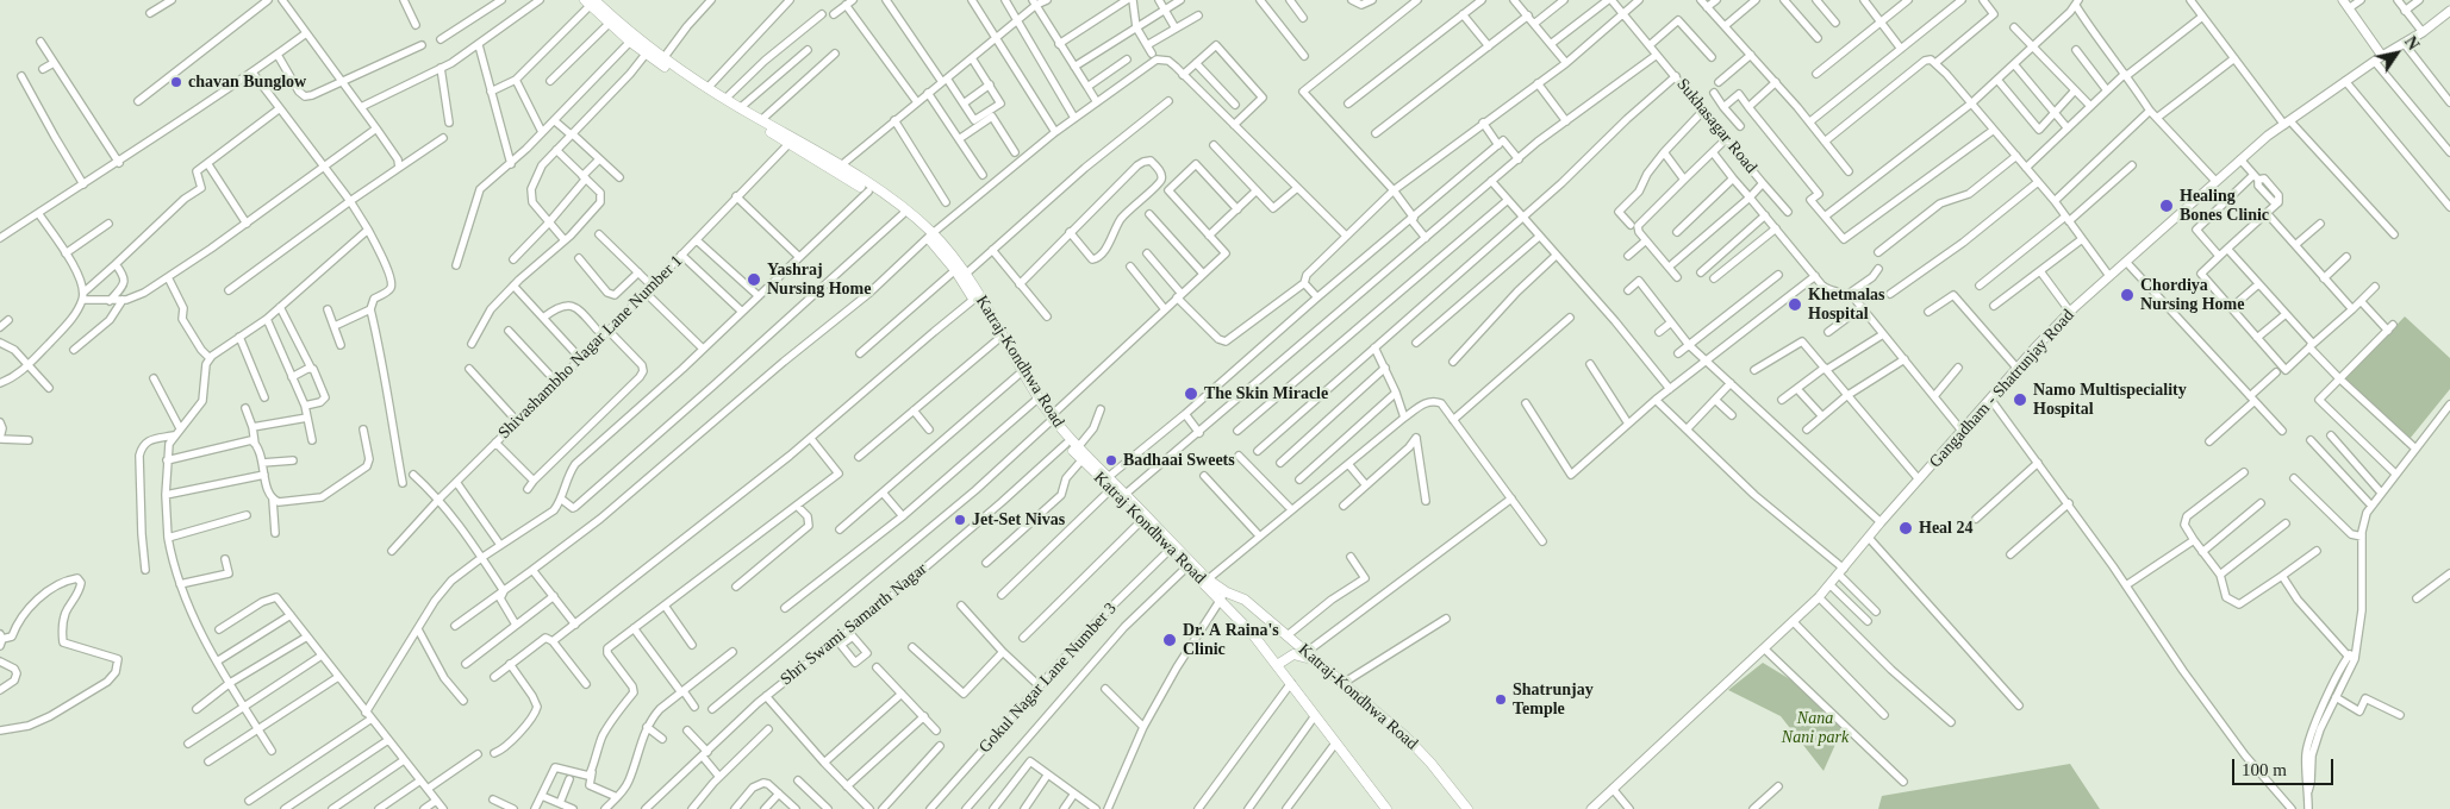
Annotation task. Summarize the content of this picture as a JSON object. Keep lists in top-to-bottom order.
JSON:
{
  "streets": {
    "highway": ["Katraj-Kondhwa Road", "Katraj Kondhwa Road"],
    "main road": ["Gangadham - Shatrunjay Road"],
    "street": [
      "Sukhasagar Road",
      "Shivashambho Nagar Lane Number 1",
      "Shri Swami Samarth Nagar",
      "Gokul Nagar Lane Number 3"
    ]
  },
  "crossings": [
    ["Sukhasagar Road", "Gangadham - Shatrunjay Road"],
    ["Shivashambho Nagar Lane Number 1", "Katraj-Kondhwa Road"],
    ["Katraj-Kondhwa Road", "Katraj Kondhwa Road"],
    ["Katraj Kondhwa Road", "Shri Swami Samarth Nagar"],
    ["Katraj Kondhwa Road", "Gokul Nagar Lane Number 3"]
  ],
  "parks": ["Nana Nani park"],
  "places": [
    "chavan Bunglow",
    "Healing Bones Clinic",
    "Yashraj Nursing Home",
    "Chordiya Nursing Home",
    "Khetmalas Hospital",
    "The Skin Miracle",
    "Namo Multispeciality Hospital",
    "Badhaai Sweets",
    "Jet-Set Nivas",
    "Heal 24",
    "Dr. A Raina's Clinic",
    "Shatrunjay Temple"
  ],
  "scale_bar": "100 m",
  "north": "top right"
}
